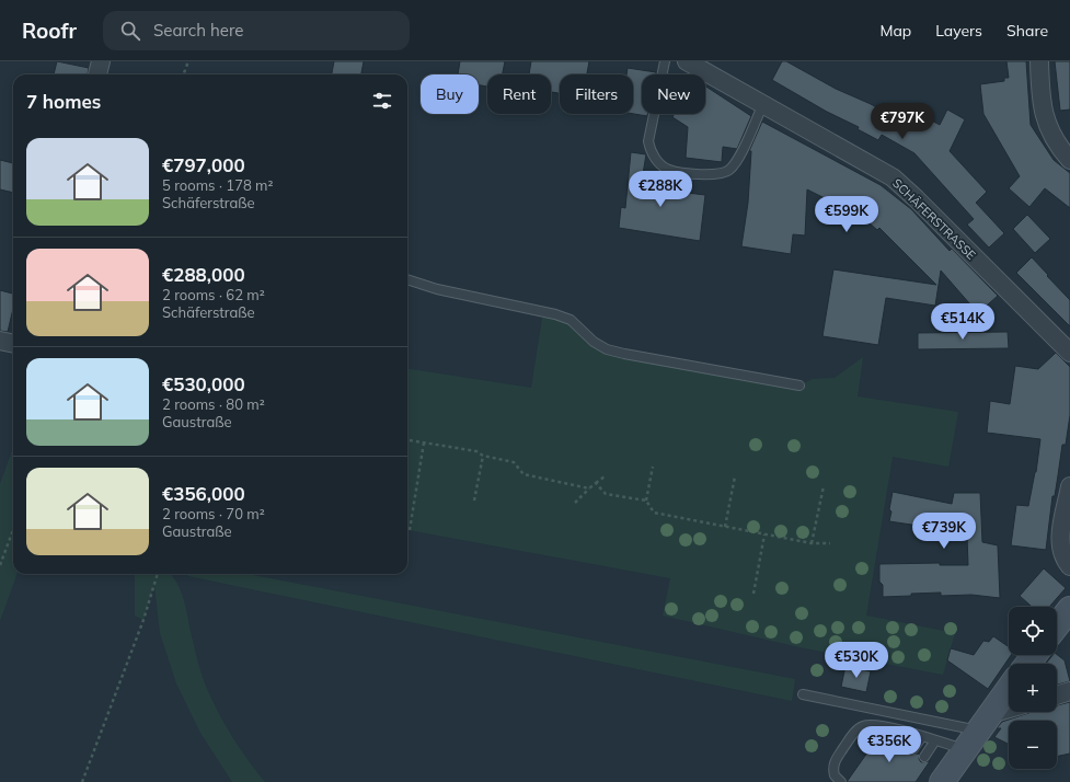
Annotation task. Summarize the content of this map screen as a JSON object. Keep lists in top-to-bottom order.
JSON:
{
  "streets": {
    "street": ["SCHÄFERSTRASSE"]
  },
  "page": {
    "header": "Roofr",
    "search": "Search here",
    "nav": ["Map", "Layers", "Share"],
    "chip": [
      "Buy",
      "Rent",
      "Filters",
      "New"
    ],
    "heading": "7 homes",
    "price": [
      "€797K",
      "€288K",
      "€599K",
      "€514K",
      "€739K",
      "€530K",
      "€356K"
    ],
    "list": [
      {
        "name": "€797,000",
        "note": "5 rooms · 178 m² · Schäferstraße"
      },
      {
        "name": "€288,000",
        "note": "2 rooms · 62 m² · Schäferstraße"
      },
      {
        "name": "€530,000",
        "note": "2 rooms · 80 m² · Gaustraße"
      },
      {
        "name": "€356,000",
        "note": "2 rooms · 70 m² · Gaustraße"
      }
    ],
    "map_buttons": ["+", "−"]
  }
}
